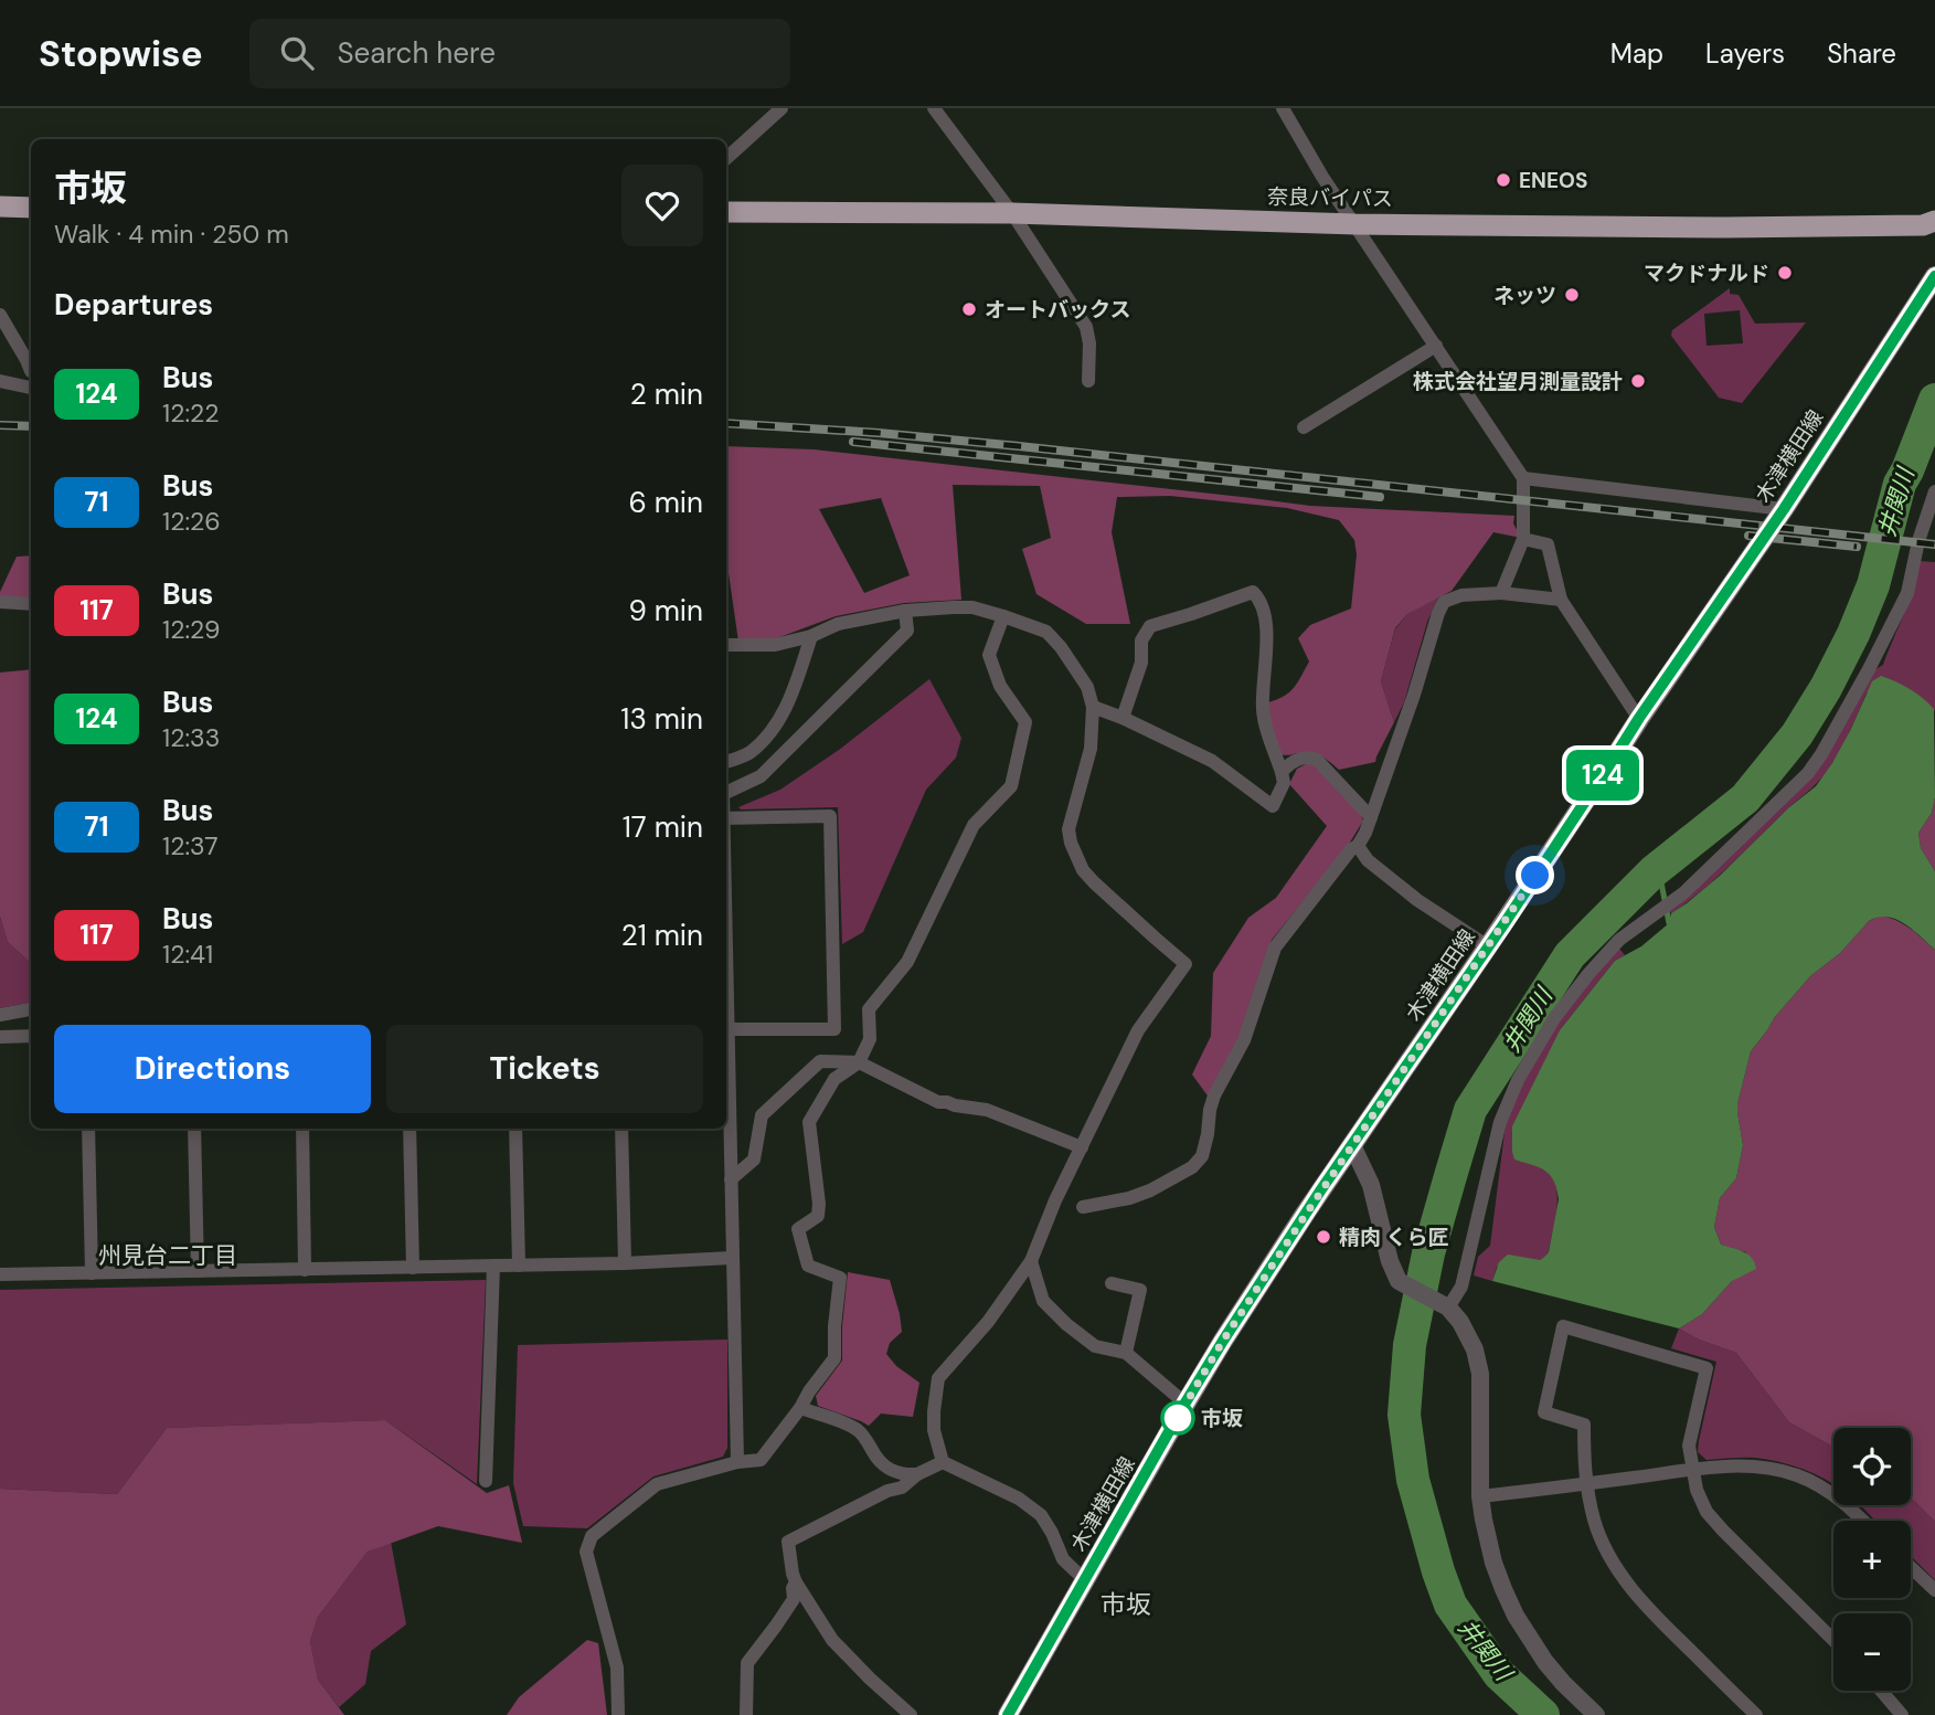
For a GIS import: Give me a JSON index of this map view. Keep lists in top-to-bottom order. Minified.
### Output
{"streets":{"highway":["奈良バイパス"],"main road":["木津横田線"]},"districts":["州見台二丁目","市坂"],"water":["井関川"],"places":["ENEOS","マクドナルド","ネッツ","オートバックス","株式会社望月測量設計","精肉 くら匠","市坂"],"lines":["bus line 124"],"page":{"header":"Stopwise","search":"Search here","nav":["Map","Layers","Share"],"on_map":"124","heading":[["市坂","Walk · 4 min · 250 m"],"Departures"],"list":[{"mark":"124","name":"Bus","note":"12:22","value":"2 min"},{"mark":"71","name":"Bus","note":"12:26","value":"6 min"},{"mark":"117","name":"Bus","note":"12:29","value":"9 min"},{"mark":"124","name":"Bus","note":"12:33","value":"13 min"},{"mark":"71","name":"Bus","note":"12:37","value":"17 min"},{"mark":"117","name":"Bus","note":"12:41","value":"21 min"}],"buttons":["Directions","Tickets"],"map_buttons":["+","−"]}}
